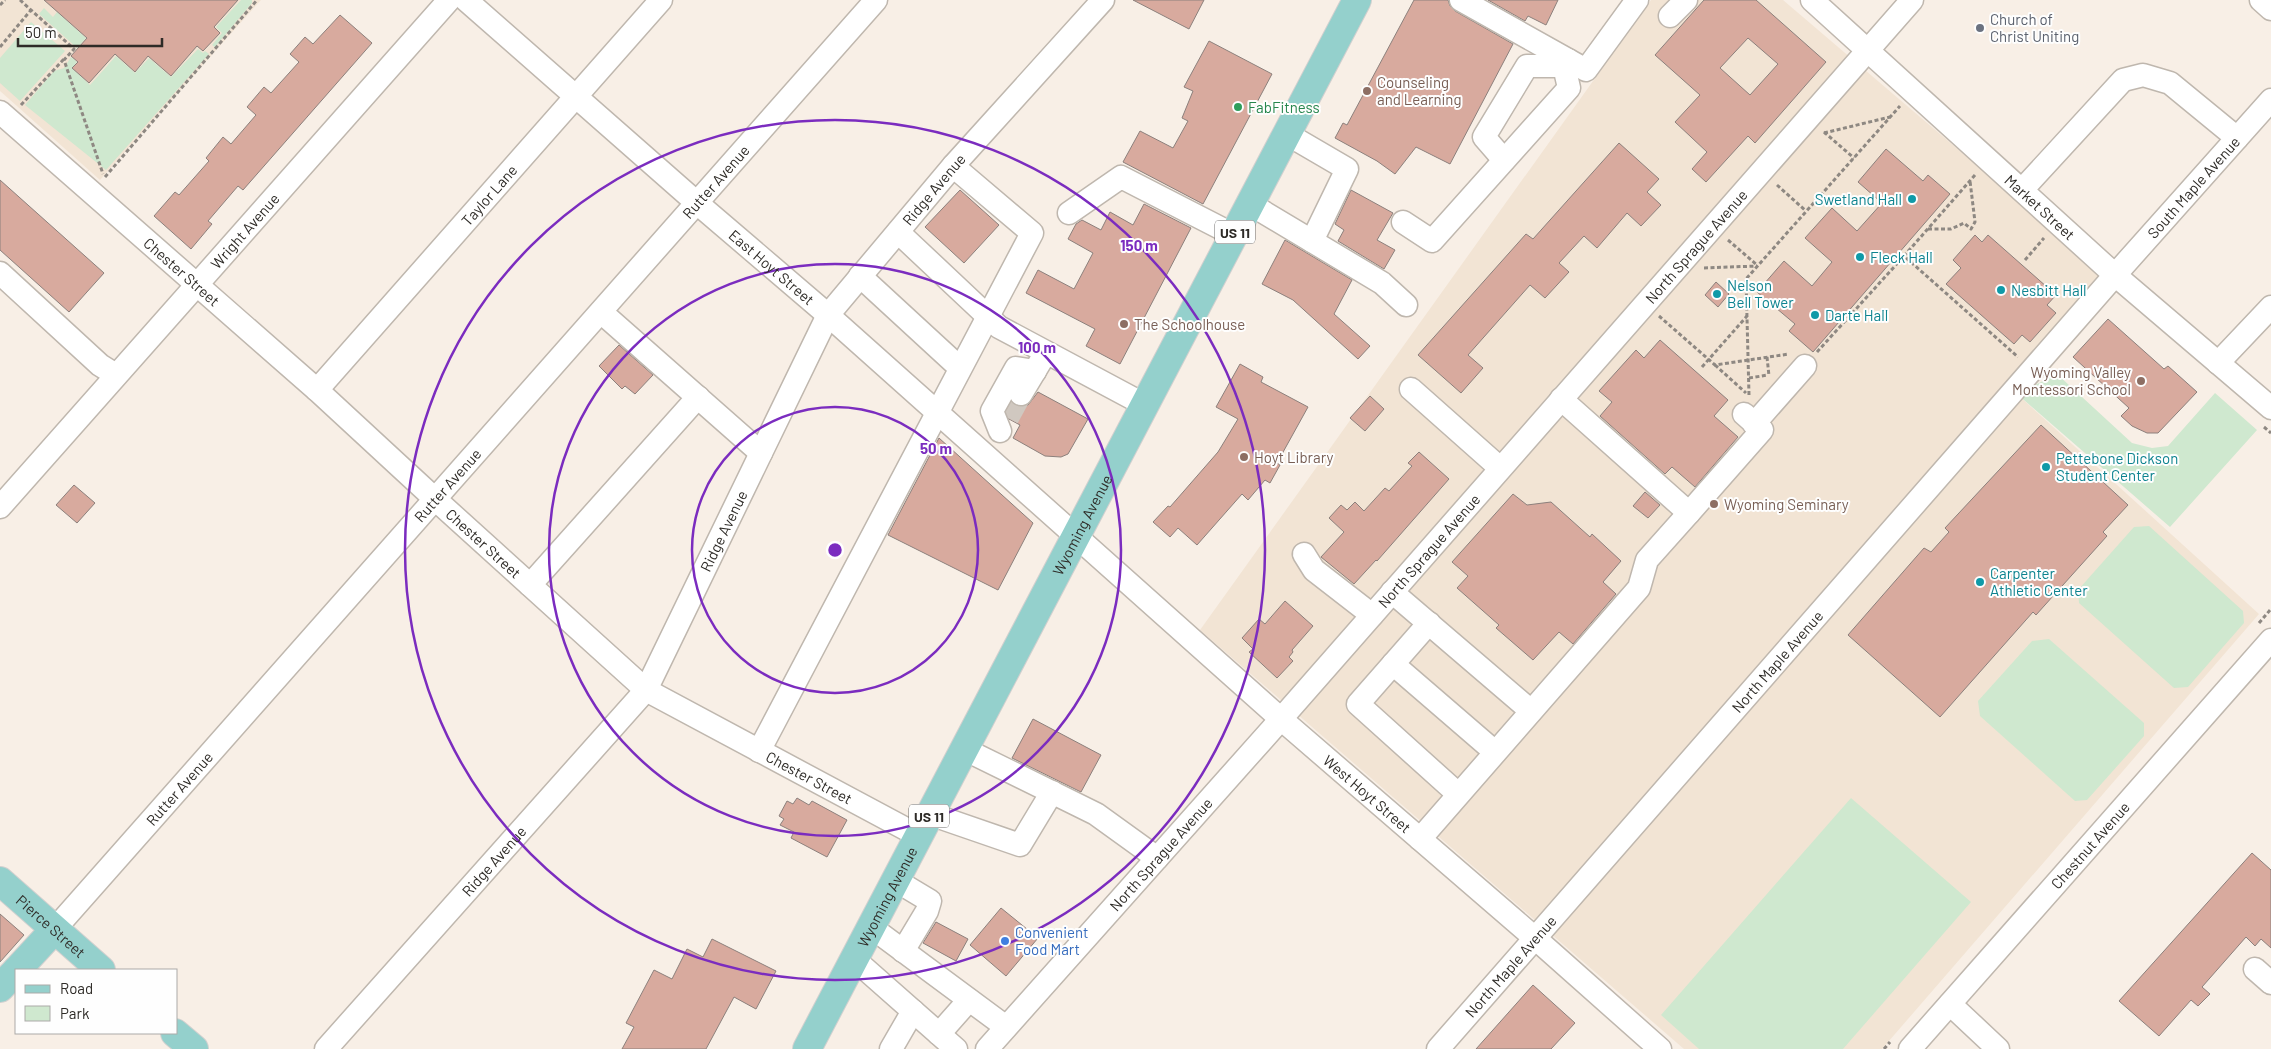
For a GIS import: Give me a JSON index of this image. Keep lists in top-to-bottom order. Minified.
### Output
{"streets":{"main road":["Rutter Avenue","US 11","Wyoming Avenue","Pierce Street"],"street":["South Maple Avenue","Ridge Avenue","Taylor Lane","Market Street","Wright Avenue","North Sprague Avenue","East Hoyt Street","Chester Street","North Maple Avenue","West Hoyt Street","Chestnut Avenue"]},"crossings":[["Rutter Avenue","East Hoyt Street"],["Rutter Avenue","Chester Street"],["Rutter Avenue","Pierce Street"],["South Maple Avenue","Market Street"],["South Maple Avenue","North Maple Avenue"],["Ridge Avenue","East Hoyt Street"],["Ridge Avenue","Chester Street"],["Taylor Lane","East Hoyt Street"],["Taylor Lane","Chester Street"],["Market Street","North Sprague Avenue"],["Market Street","North Maple Avenue"],["Wright Avenue","Chester Street"],["North Sprague Avenue","West Hoyt Street"],["East Hoyt Street","Wyoming Avenue"],["East Hoyt Street","West Hoyt Street"],["Chester Street","Wyoming Avenue"],["Wyoming Avenue","West Hoyt Street"],["North Maple Avenue","West Hoyt Street"]],"places":["Church of Christ Uniting","Counseling and Learning","FabFitness","Swetland Hall","Fleck Hall","Nesbitt Hall","Nelson Bell Tower","Darte Hall","The Schoolhouse","Wyoming Valley Montessori School","Hoyt Library","Pettebone Dickson Student Center","Wyoming Seminary","Carpenter Athletic Center","Convenient Food Mart"],"legend":["Road","Park"],"scale_bar":"50 m","rings":["150 m","100 m","50 m"]}
